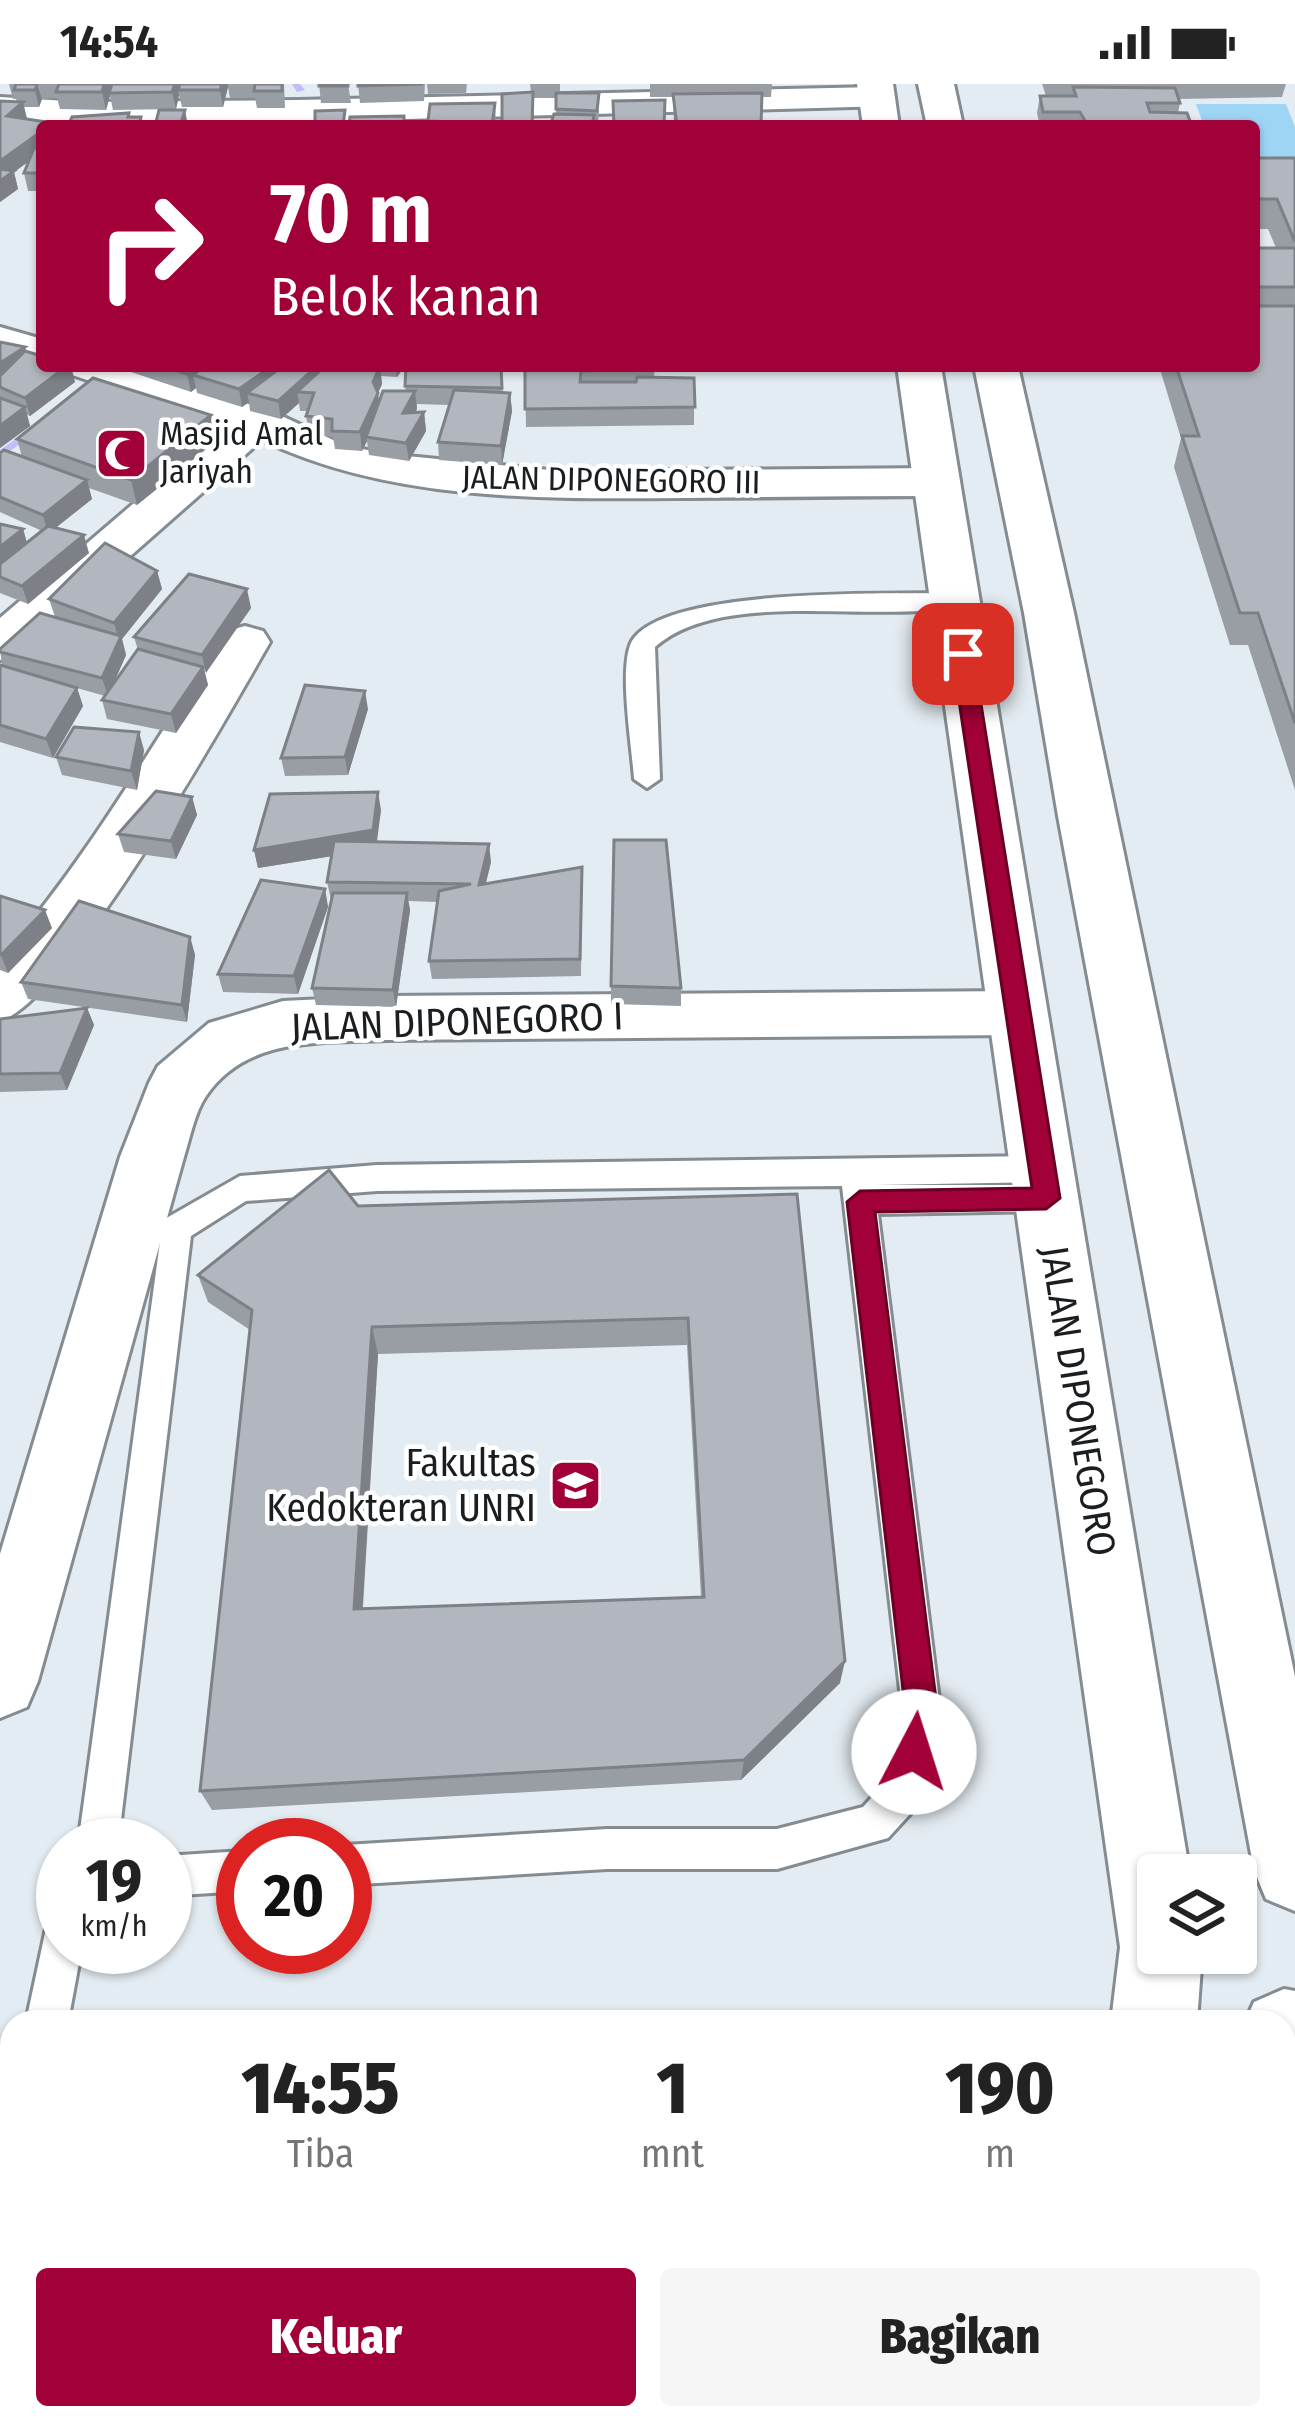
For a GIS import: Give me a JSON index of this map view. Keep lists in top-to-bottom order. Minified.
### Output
{"streets":{"street":["JALAN DIPONEGORO III","JALAN DIPONEGORO I","JALAN DIPONEGORO"]},"crossings":[["JALAN DIPONEGORO III","JALAN DIPONEGORO"],["JALAN DIPONEGORO I","JALAN DIPONEGORO"]],"places":{"mosque":["Masjid Amal Jariyah"],"school or university":["Fakultas Kedokteran UNRI"]},"page":{"status":"14:54","turn":["70 m","Belok kanan"],"speed":"19 km/h","limit":"20","eta":["14:55","Tiba","1","mnt","190","m"],"buttons":["Keluar","Bagikan"]}}
